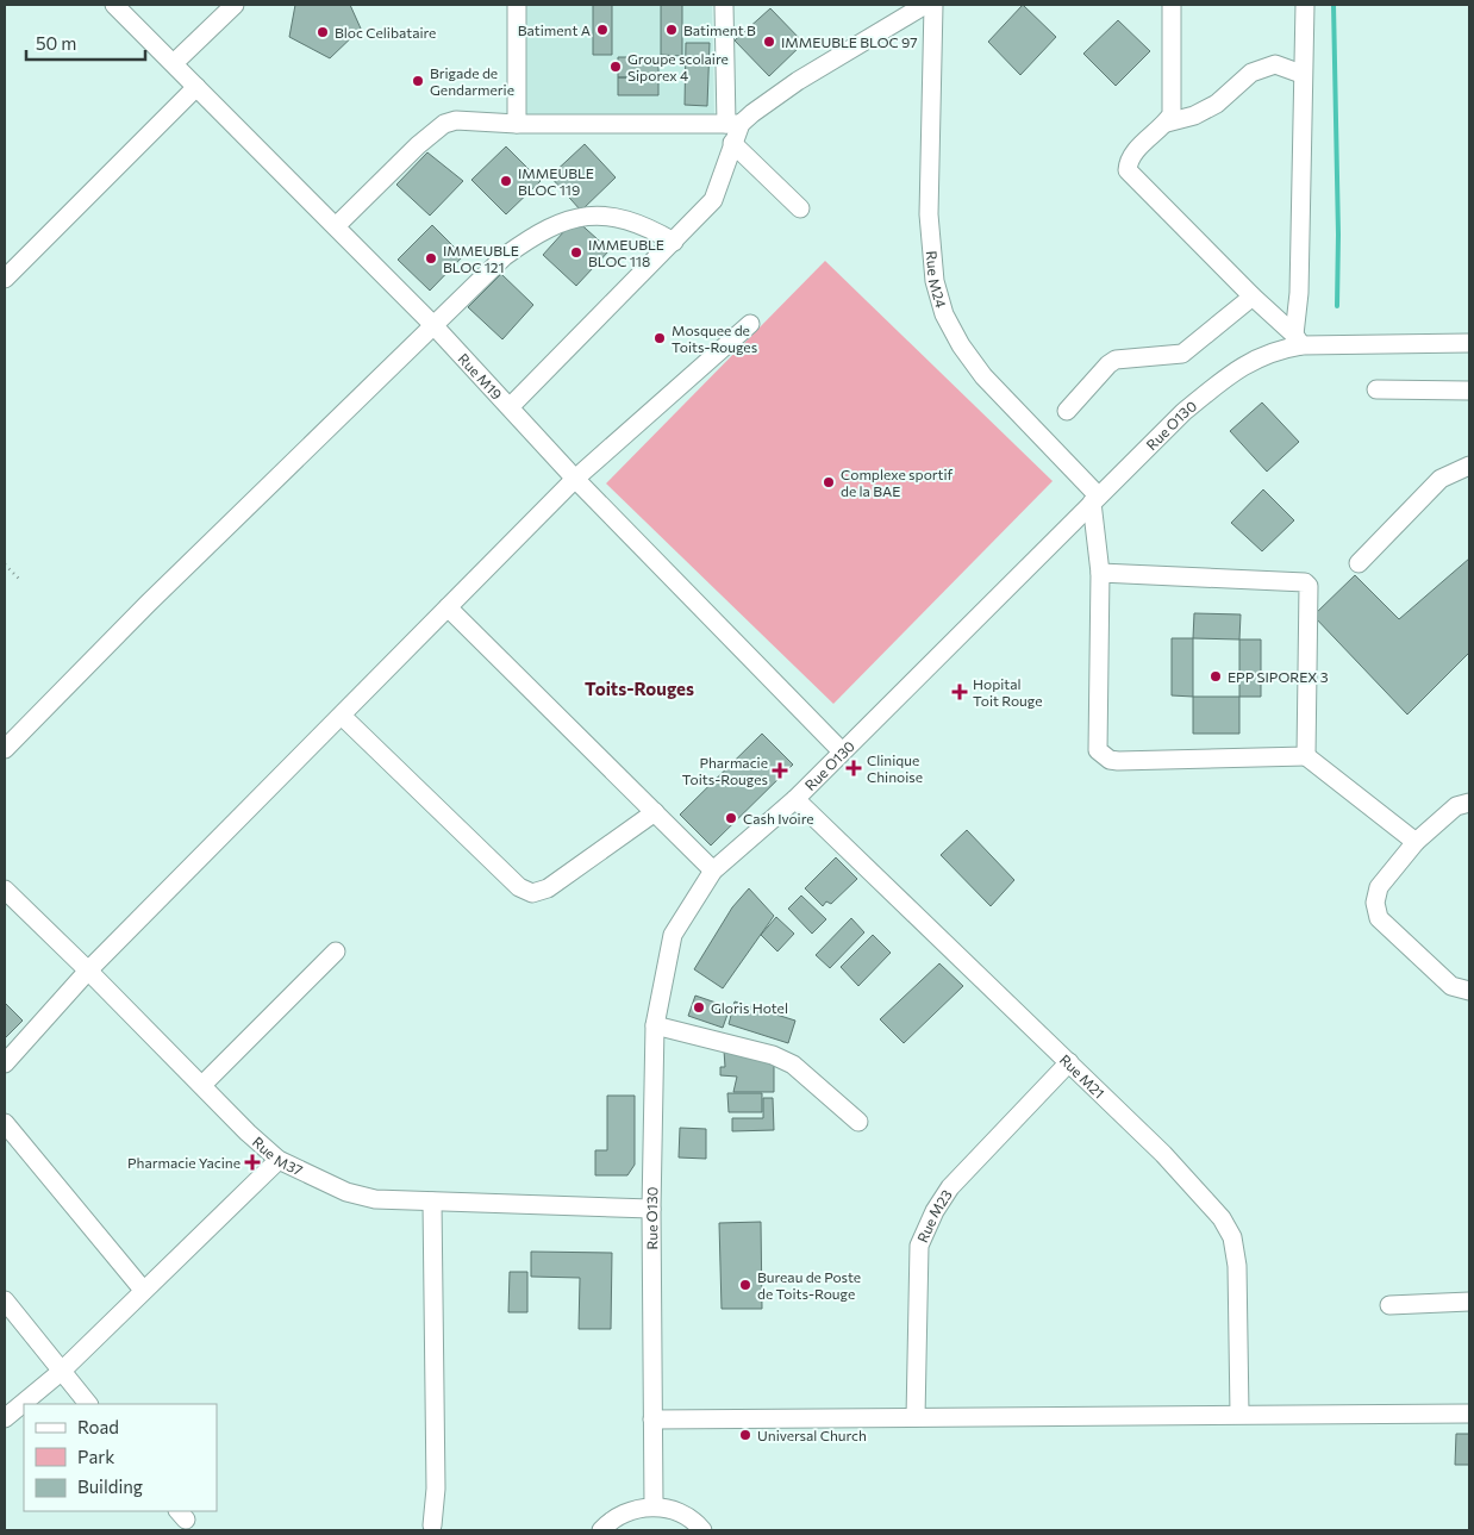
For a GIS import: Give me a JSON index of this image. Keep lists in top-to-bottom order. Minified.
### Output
{"streets":{"street":["Rue M24","Rue M19","Rue O130","Rue M21","Rue M37","Rue M23"]},"crossings":[["Rue M24","Rue O130"],["Rue M19","Rue O130"],["Rue O130","Rue M21"],["Rue O130","Rue M37"],["Rue M21","Rue M23"]],"districts":["Toits-Rouges"],"places":{"other":["Batiment A","Batiment B","Bloc Celibataire","IMMEUBLE BLOC 97","Groupe scolaire Siporex 4","Brigade de Gendarmerie","IMMEUBLE BLOC 119","IMMEUBLE BLOC 118","IMMEUBLE BLOC 121","Mosquee de Toits-Rouges","Complexe sportif de la BAE","EPP SIPOREX 3","Cash Ivoire","Gloris Hotel","Bureau de Poste de Toits-Rouge","Universal Church"],"health":["Hopital Toit Rouge","Clinique Chinoise","Pharmacie Toits-Rouges","Pharmacie Yacine"]},"legend":["Road","Park","Building"],"scale_bar":"50 m"}
